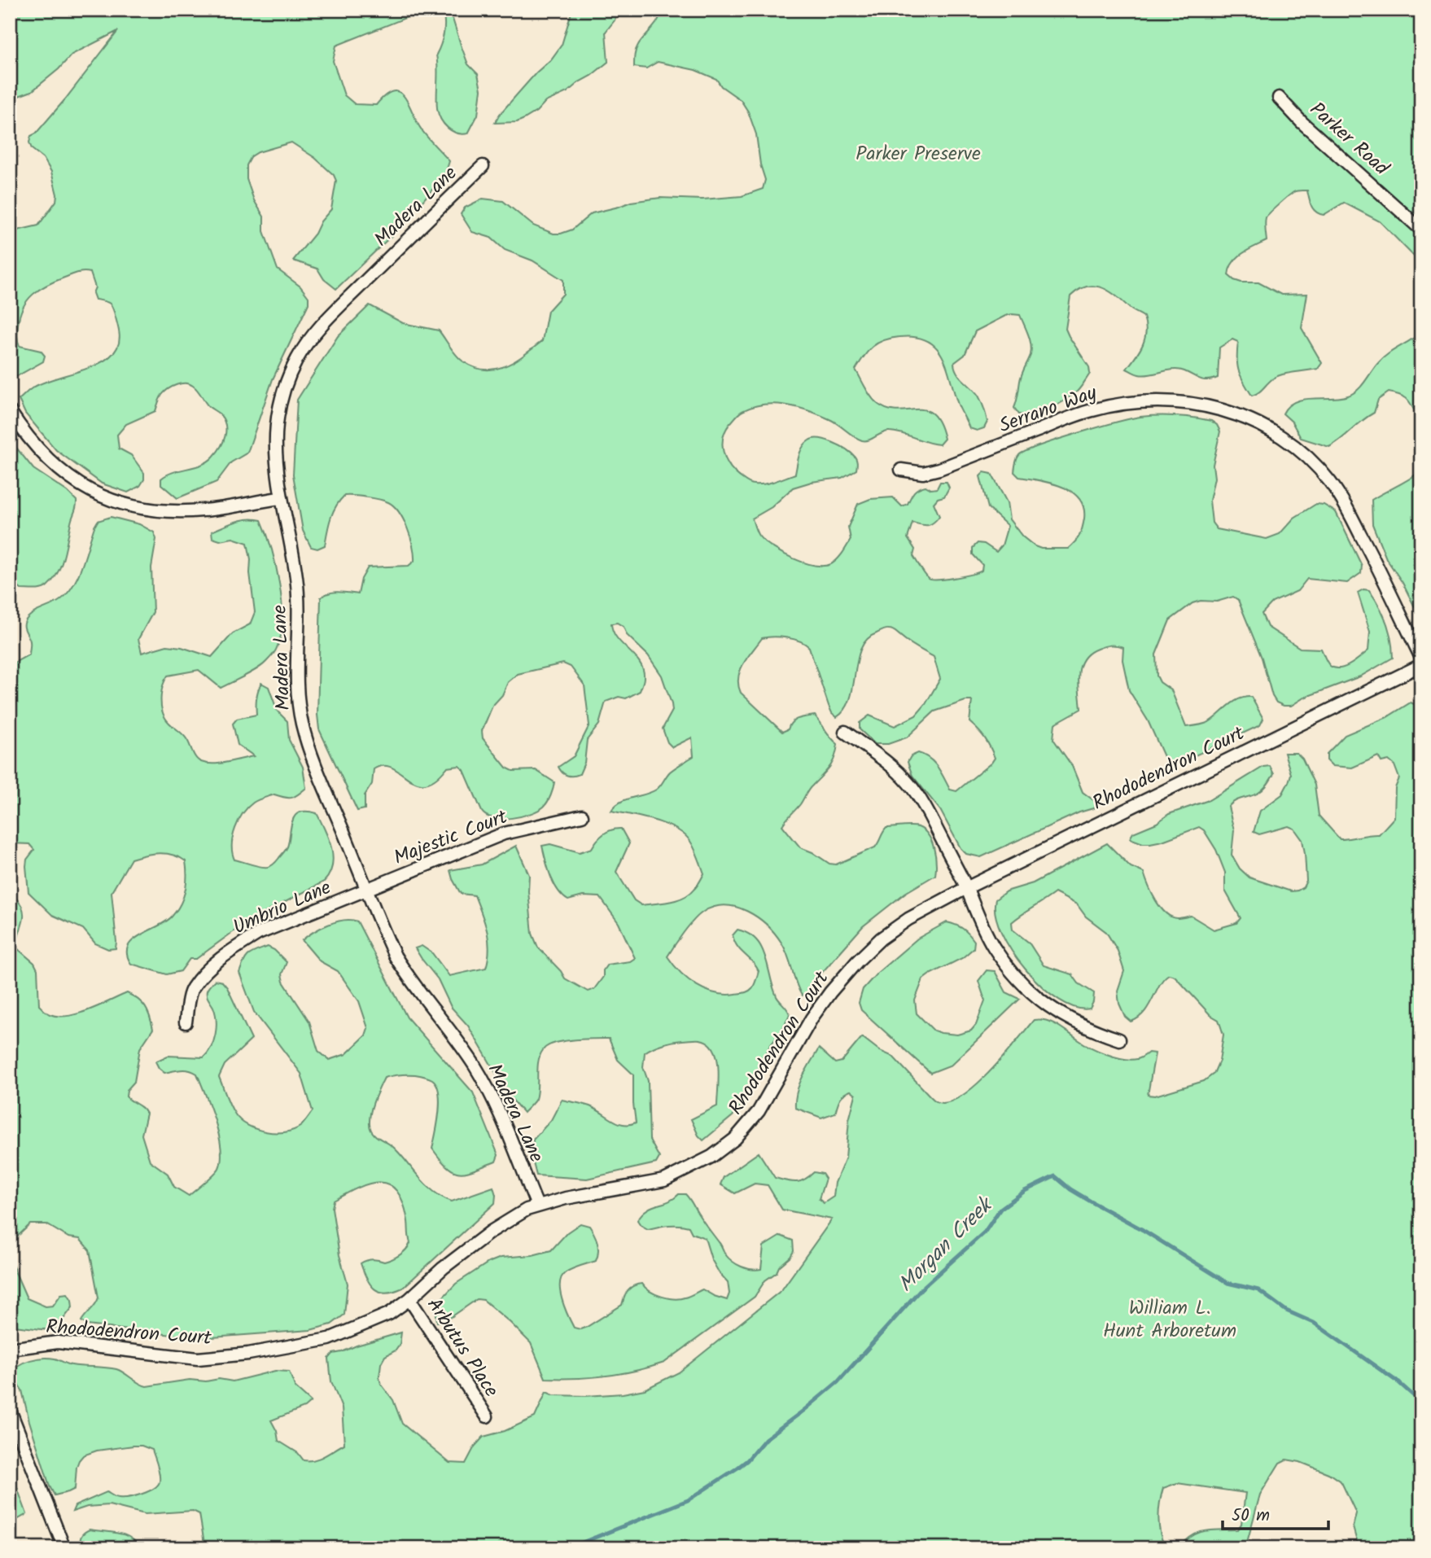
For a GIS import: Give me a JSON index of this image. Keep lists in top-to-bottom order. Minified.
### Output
{"streets":{"street":["Parker Road","Madera Lane","Serrano Way","Rhododendron Court","Majestic Court","Umbrio Lane","Arbutus Place"]},"crossings":[["Madera Lane","Rhododendron Court"],["Madera Lane","Majestic Court"],["Madera Lane","Umbrio Lane"],["Rhododendron Court","Arbutus Place"],["Majestic Court","Umbrio Lane"]],"water":["Morgan Creek"],"parks":["Parker Preserve","William L. Hunt Arboretum"],"scale_bar":"50 m"}
